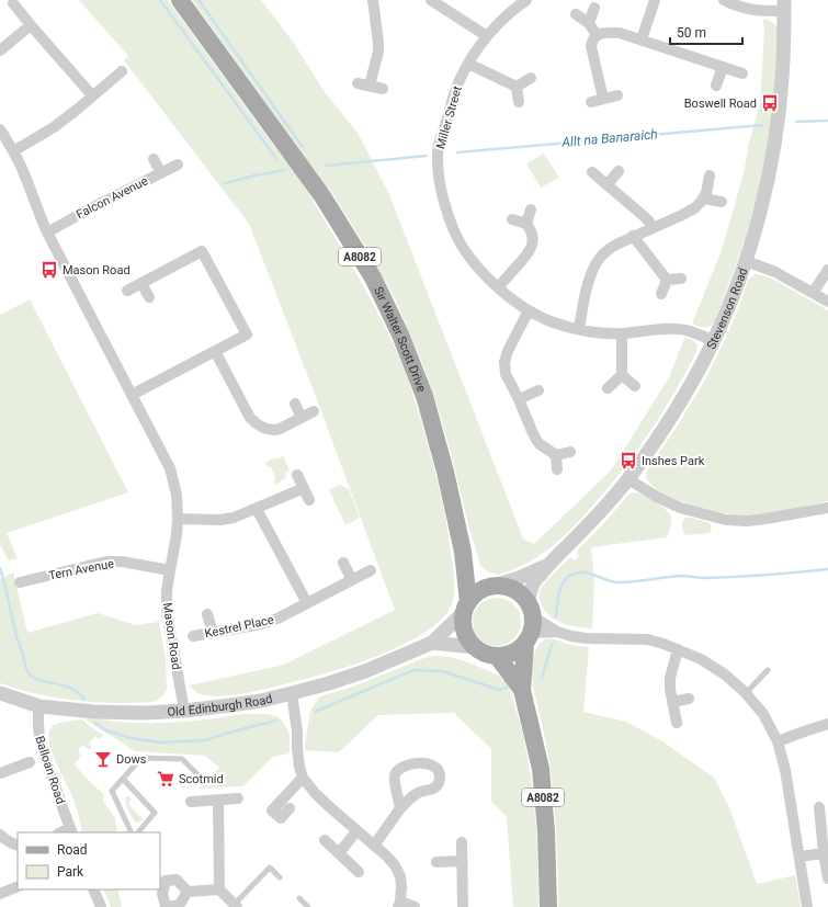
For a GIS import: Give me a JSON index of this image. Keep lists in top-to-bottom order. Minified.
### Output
{"streets":{"main road":["A8082","Sir Walter Scott Drive"],"street":["Miller Street","Falcon Avenue","Stevenson Road","Tern Avenue","Kestrel Place","Mason Road","Old Edinburgh Road","Balloan Road"]},"crossings":[["Miller Street","Stevenson Road"],["Falcon Avenue","Mason Road"],["A8082","Stevenson Road"],["A8082","Sir Walter Scott Drive"],["A8082","Old Edinburgh Road"],["Stevenson Road","Sir Walter Scott Drive"],["Stevenson Road","Old Edinburgh Road"],["Sir Walter Scott Drive","Old Edinburgh Road"],["Tern Avenue","Mason Road"],["Mason Road","Old Edinburgh Road"],["Old Edinburgh Road","Balloan Road"]],"water":["Allt na Banaraich"],"places":{"bus stop":["Boswell Road","Mason Road","Inshes Park"],"bar":["Dows"],"supermarket":["Scotmid"]},"legend":["Road","Park"],"scale_bar":"50 m"}
